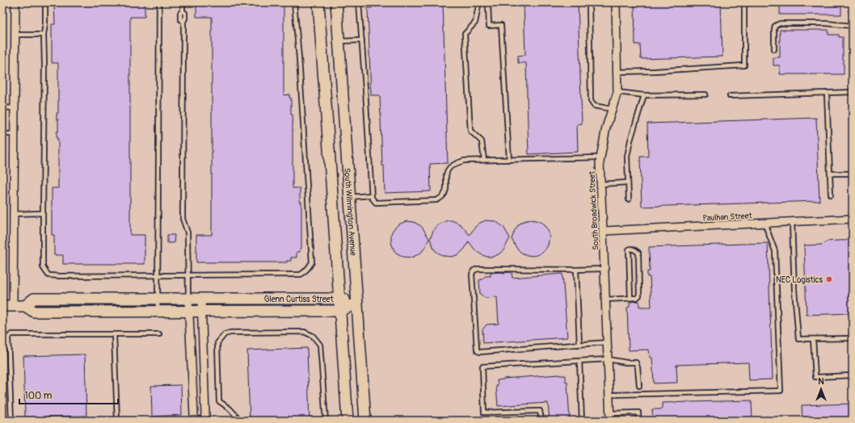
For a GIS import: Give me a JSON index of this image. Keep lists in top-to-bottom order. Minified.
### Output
{"streets":{"main road":["South Wilmington Avenue","Glenn Curtiss Street"],"street":["South Broadwick Street","Paulhan Street"]},"crossings":[["South Broadwick Street","Paulhan Street"],["South Wilmington Avenue","Glenn Curtiss Street"]],"places":["NEC Logistics"],"scale_bar":"100 m","north":"top"}
